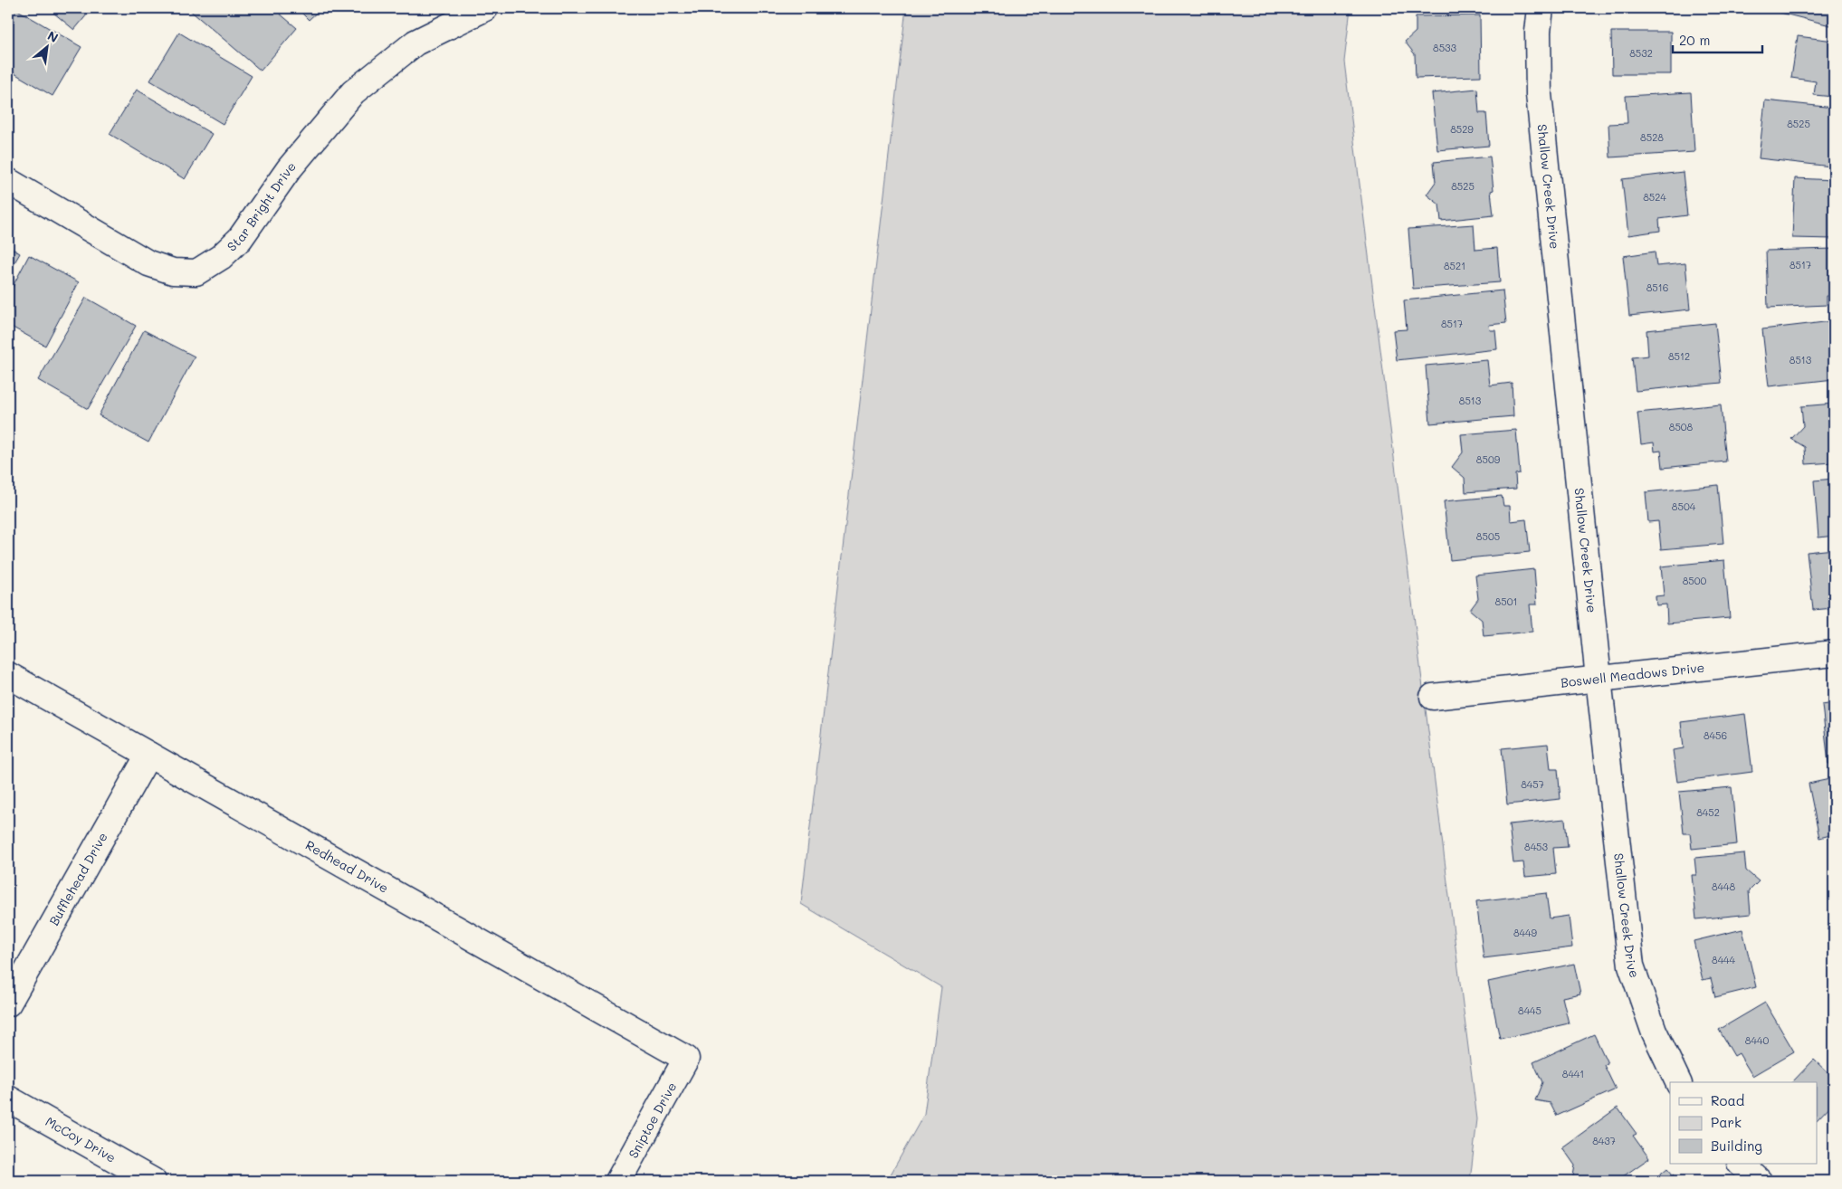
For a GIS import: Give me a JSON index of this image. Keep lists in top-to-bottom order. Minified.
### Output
{"streets":{"street":["Shallow Creek Drive","Star Bright Drive","Boswell Meadows Drive","Redhead Drive","Bufflehead Drive","Sniptoe Drive","McCoy Drive"]},"crossings":[["Shallow Creek Drive","Boswell Meadows Drive"],["Redhead Drive","Bufflehead Drive"],["Redhead Drive","Sniptoe Drive"]],"house_numbers":["8533","8532","8525","8529","8528","8525","8524","8517","8521","8516","8517","8512","8513","8513","8508","8509","8504","8505","8500","8501","8456","8457","8452","8453","8448","8449","8444","8445","8440","8441","8437"],"legend":["Road","Park","Building"],"scale_bar":"20 m","north":"top right"}
